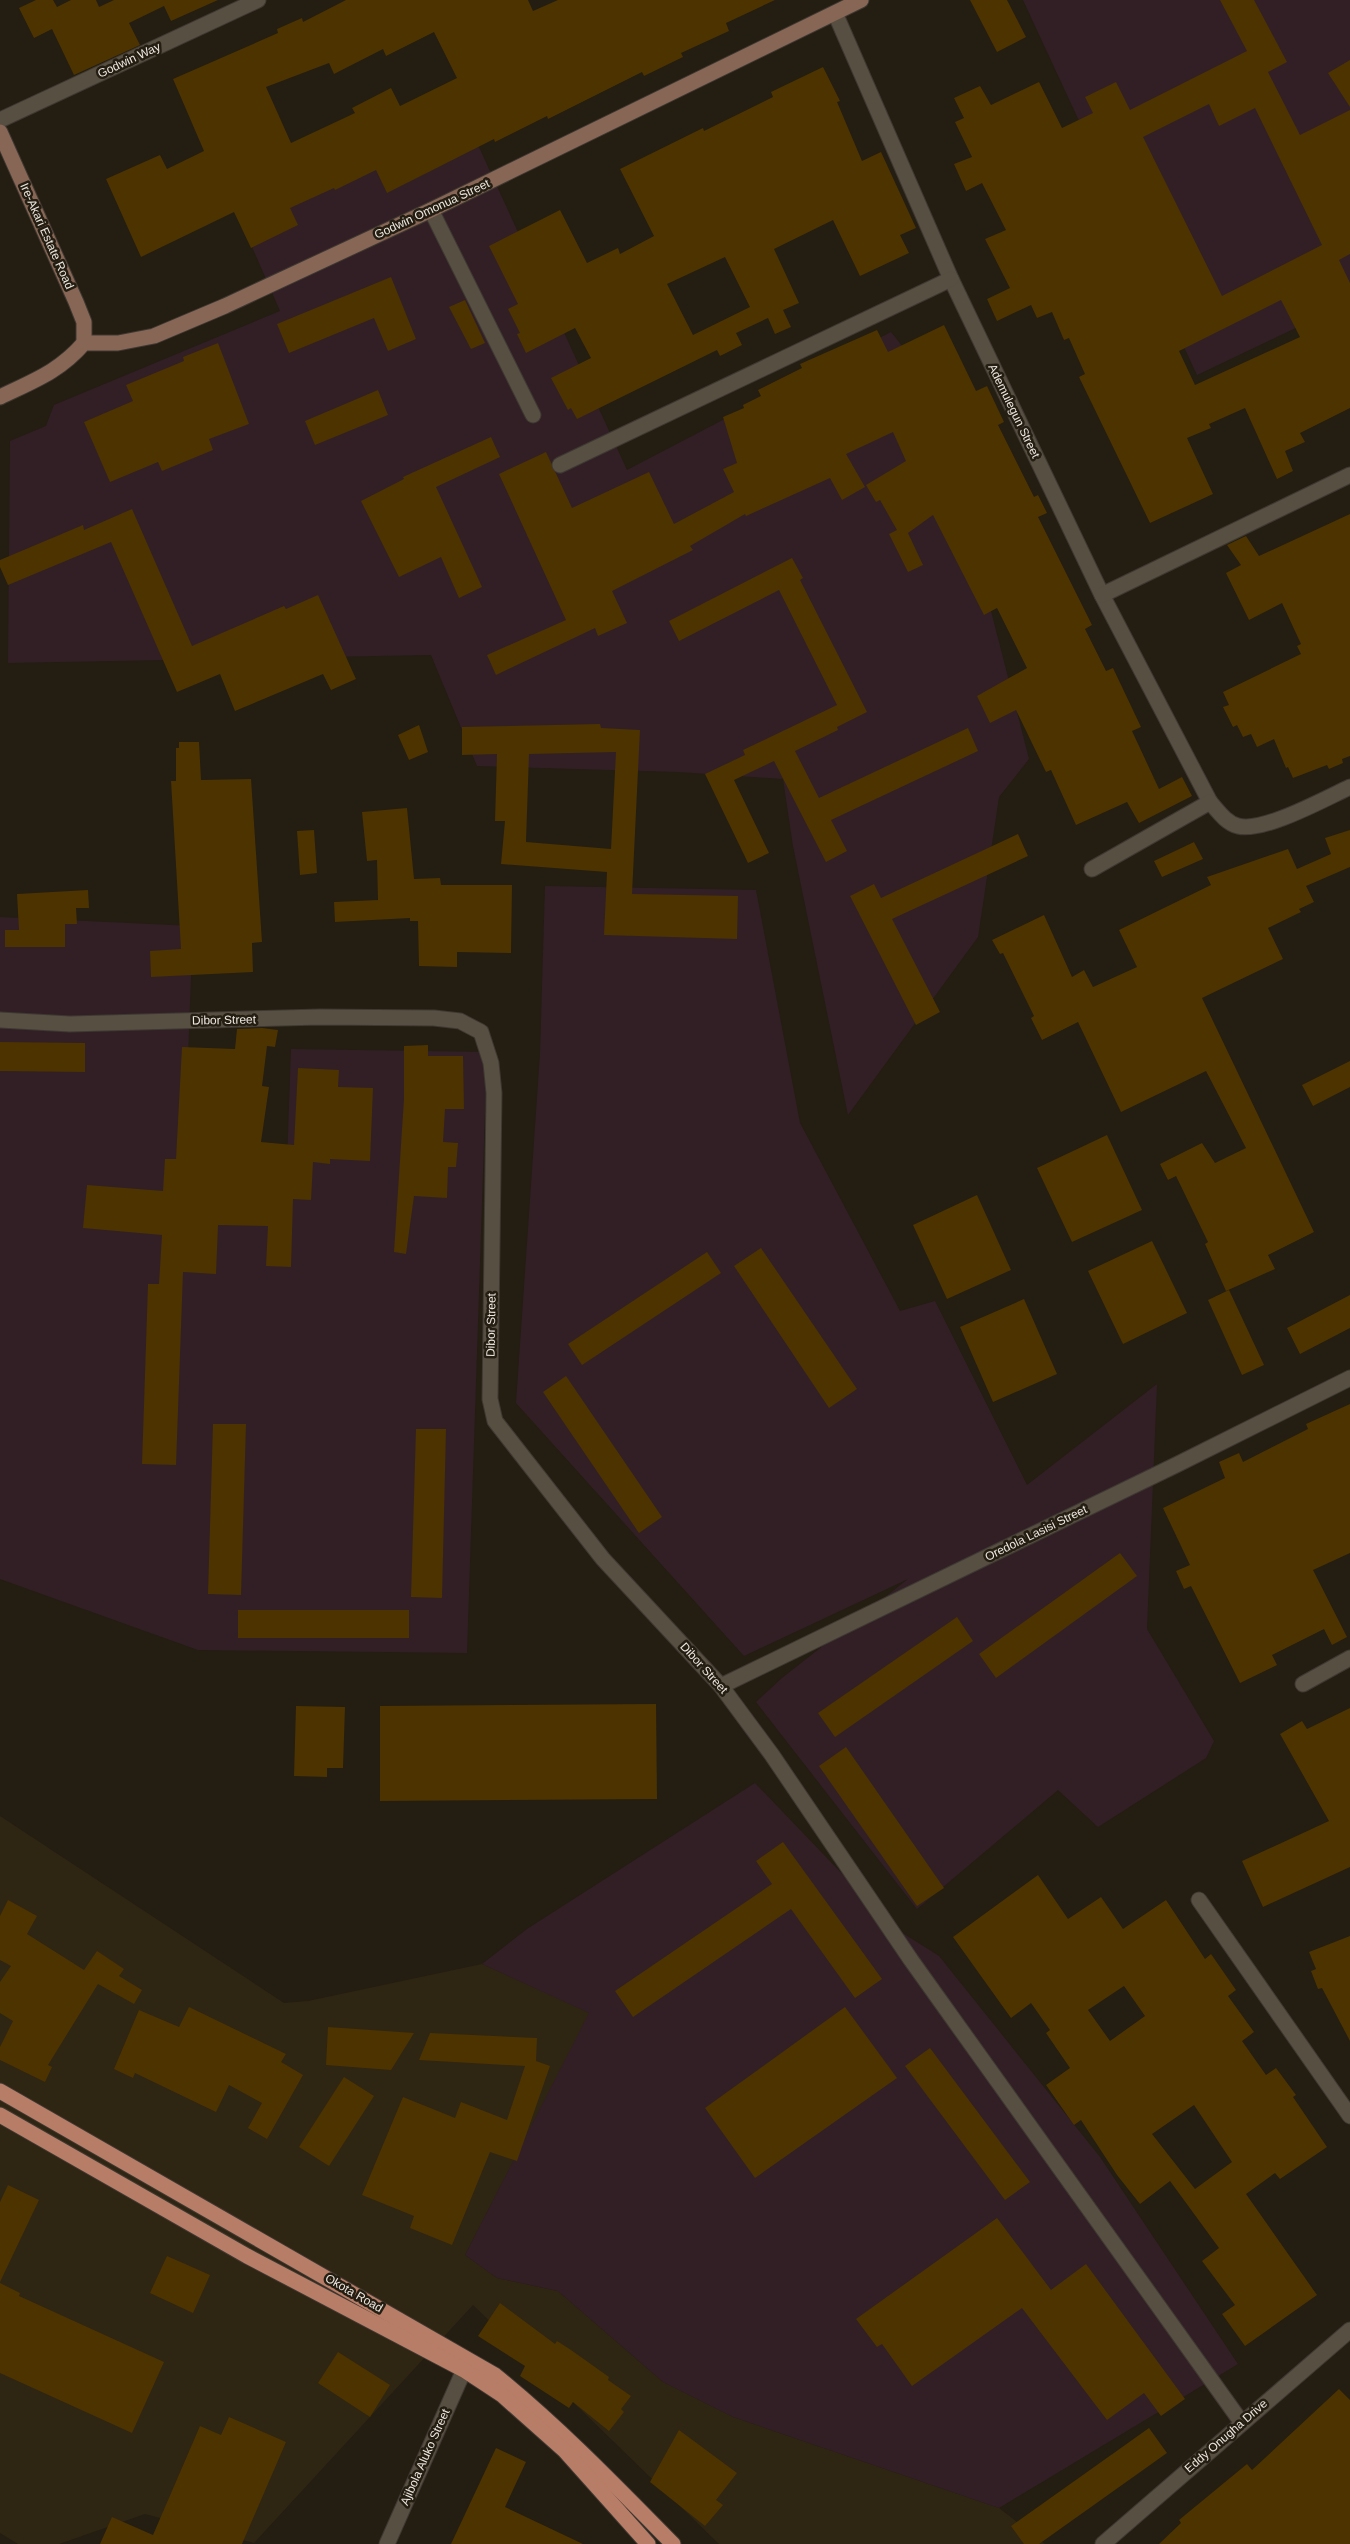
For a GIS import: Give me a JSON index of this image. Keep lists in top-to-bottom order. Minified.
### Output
{"streets":{"main road":["Okota Road"],"street":["Godwin Way","Godwin Omonua Street","Ire-Akari Estate Road","Ademulegun Street","Dibor Street","Oredola Lasisi Street","Eddy Onugha Drive","Ajibola Aluko Street"]},"crossings":[["Godwin Omonua Street","Ire-Akari Estate Road"],["Godwin Omonua Street","Ademulegun Street"],["Dibor Street","Oredola Lasisi Street"],["Dibor Street","Eddy Onugha Drive"],["Okota Road","Ajibola Aluko Street"]]}
